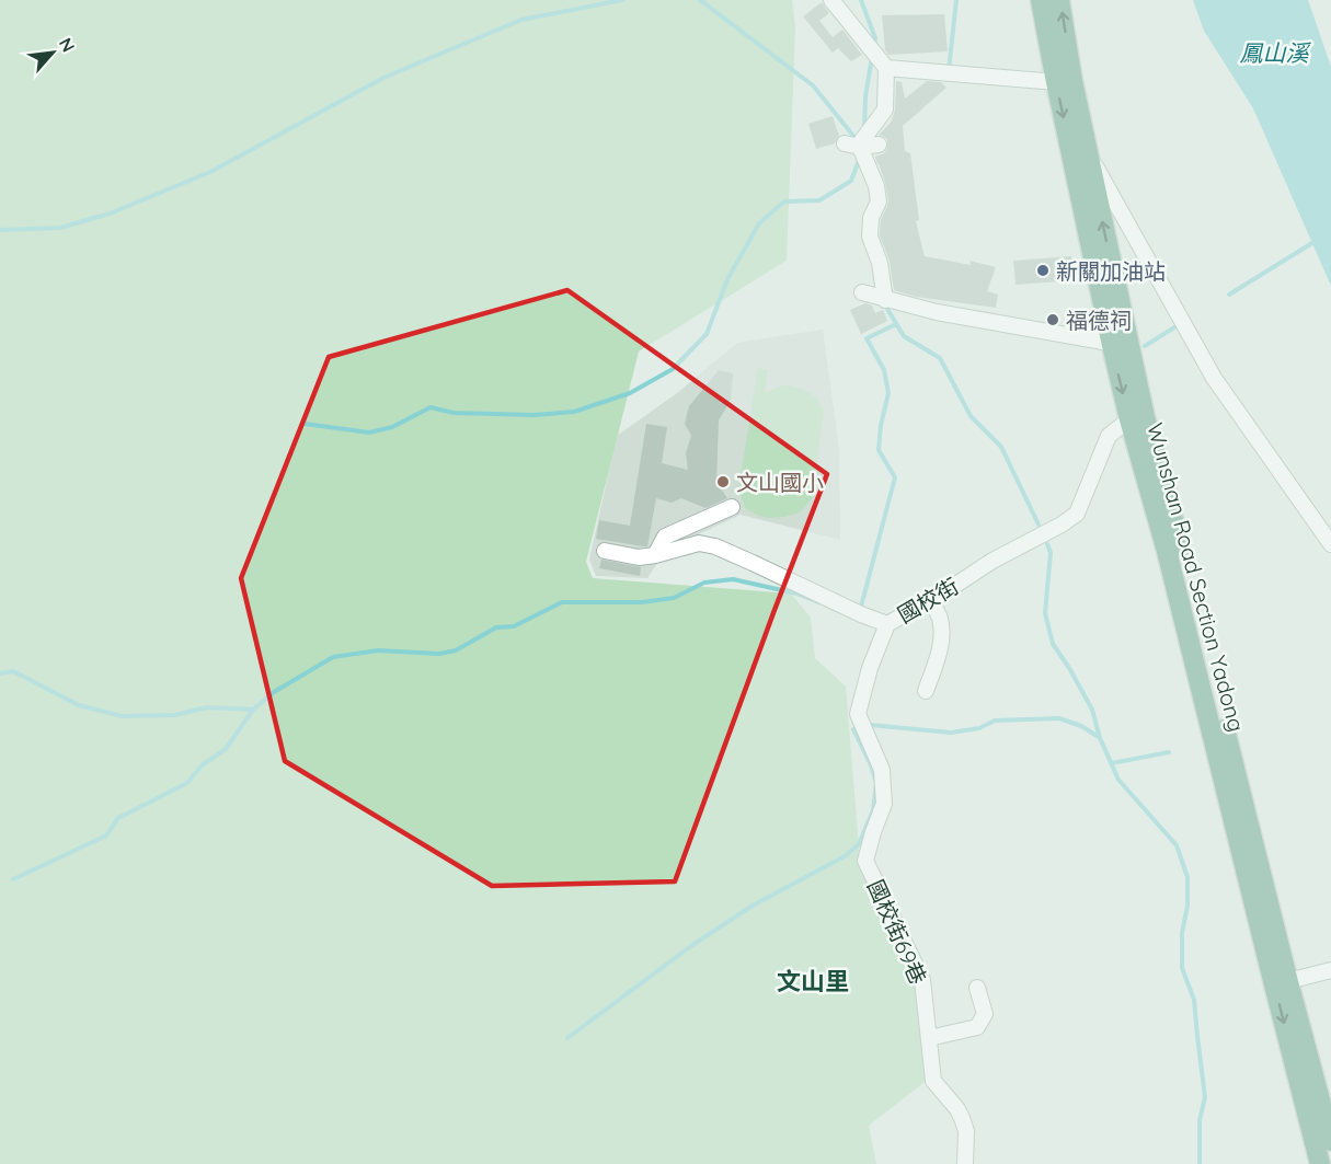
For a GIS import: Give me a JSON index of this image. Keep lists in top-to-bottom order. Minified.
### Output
{"streets":{"main road":["Wunshan Road Section Yadong"],"street":["國校街","國校街69巷"]},"crossings":[["Wunshan Road Section Yadong","國校街"],["國校街","國校街69巷"]],"districts":["文山里"],"water":["鳳山溪"],"places":["新關加油站","福德祠","文山國小"],"north":"top right"}
